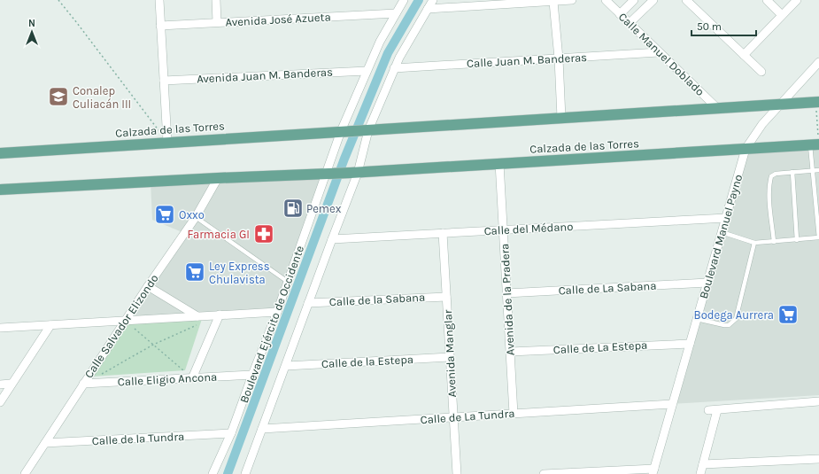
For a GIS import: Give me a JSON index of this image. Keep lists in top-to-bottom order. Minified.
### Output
{"streets":{"main road":["Calzada de las Torres"],"street":["Avenida José Azueta","Calle Manuel Doblado","Calle Juan M. Banderas","Avenida Juan M. Banderas","Calle del Médano","Boulevard Manuel Payno","Calle de La Sabana","Calle de la Sabana","Avenida de la Pradera","Boulevard Ejército de Occidente","Calle Salvador Elizondo","Calle de La Estepa","Avenida Manglar","Calle de la Estepa","Calle Eligio Ancona","Calle de La Tundra","Calle de la Tundra"]},"crossings":[["Avenida José Azueta","Boulevard Ejército de Occidente"],["Calle Manuel Doblado","Calle Juan M. Banderas"],["Avenida Juan M. Banderas","Boulevard Ejército de Occidente"],["Calzada de las Torres","Boulevard Manuel Payno"],["Calzada de las Torres","Avenida de la Pradera"],["Calzada de las Torres","Boulevard Ejército de Occidente"],["Calle del Médano","Boulevard Manuel Payno"],["Calle del Médano","Avenida de la Pradera"],["Calle del Médano","Avenida Manglar"],["Boulevard Manuel Payno","Calle de La Sabana"],["Boulevard Manuel Payno","Calle de La Estepa"],["Boulevard Manuel Payno","Calle de La Tundra"],["Calle de La Sabana","Avenida de la Pradera"],["Calle de la Sabana","Avenida Manglar"],["Avenida de la Pradera","Calle de La Estepa"],["Avenida de la Pradera","Calle de La Tundra"],["Boulevard Ejército de Occidente","Calle Eligio Ancona"],["Boulevard Ejército de Occidente","Calle de la Tundra"],["Calle Salvador Elizondo","Calle Eligio Ancona"],["Calle Salvador Elizondo","Calle de la Tundra"],["Avenida Manglar","Calle de la Estepa"],["Avenida Manglar","Calle de La Tundra"]],"places":{"school or university":["Conalep Culiacán III"],"fuel station":["Pemex"],"supermarket":["Oxxo","Ley Express Chulavista","Bodega Aurrera"],"pharmacy":["Farmacia GI"]},"scale_bar":"50 m","north":"top"}
